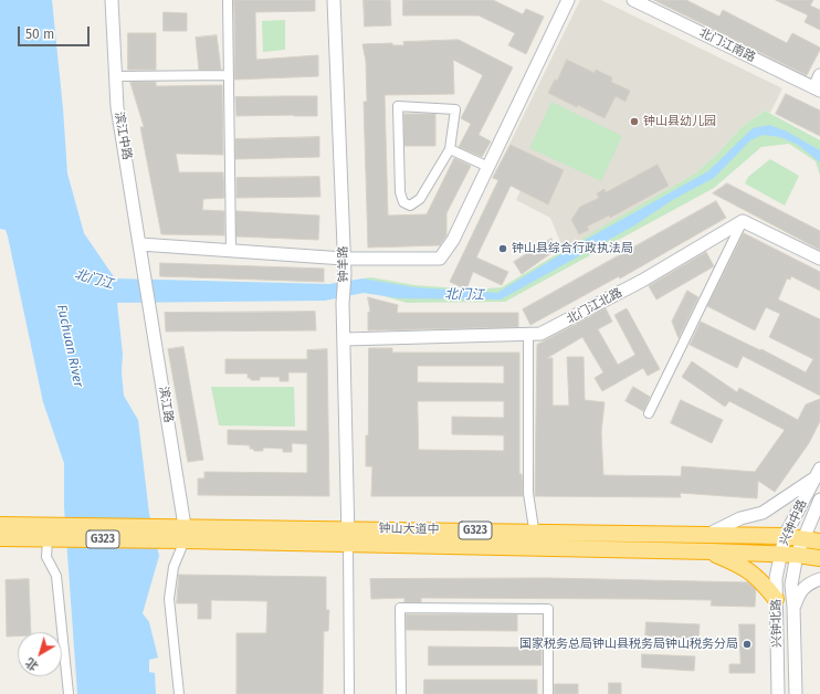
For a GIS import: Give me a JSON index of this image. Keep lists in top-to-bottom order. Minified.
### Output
{"streets":{"highway":["钟山大道中","G323"],"street":["北门江南路","滨江中路","钟羊路","北门江北路","滨江路","兴钟中路","兴钟北路"]},"crossings":[["滨江中路","滨江路"],["钟羊路","北门江北路"],["钟羊路","钟山大道中"],["滨江路","钟山大道中"],["兴钟中路","钟山大道中"],["兴钟中路","G323"],["兴钟中路","兴钟北路"],["钟山大道中","G323"],["钟山大道中","兴钟北路"],["G323","兴钟北路"]],"water":["北门江","Fuchuan River"],"places":["钟山县幼儿园","钟山县综合行政执法局","国家税务总局钟山县税务局钟山税务分局"],"scale_bar":"50 m","north":"bottom left"}
